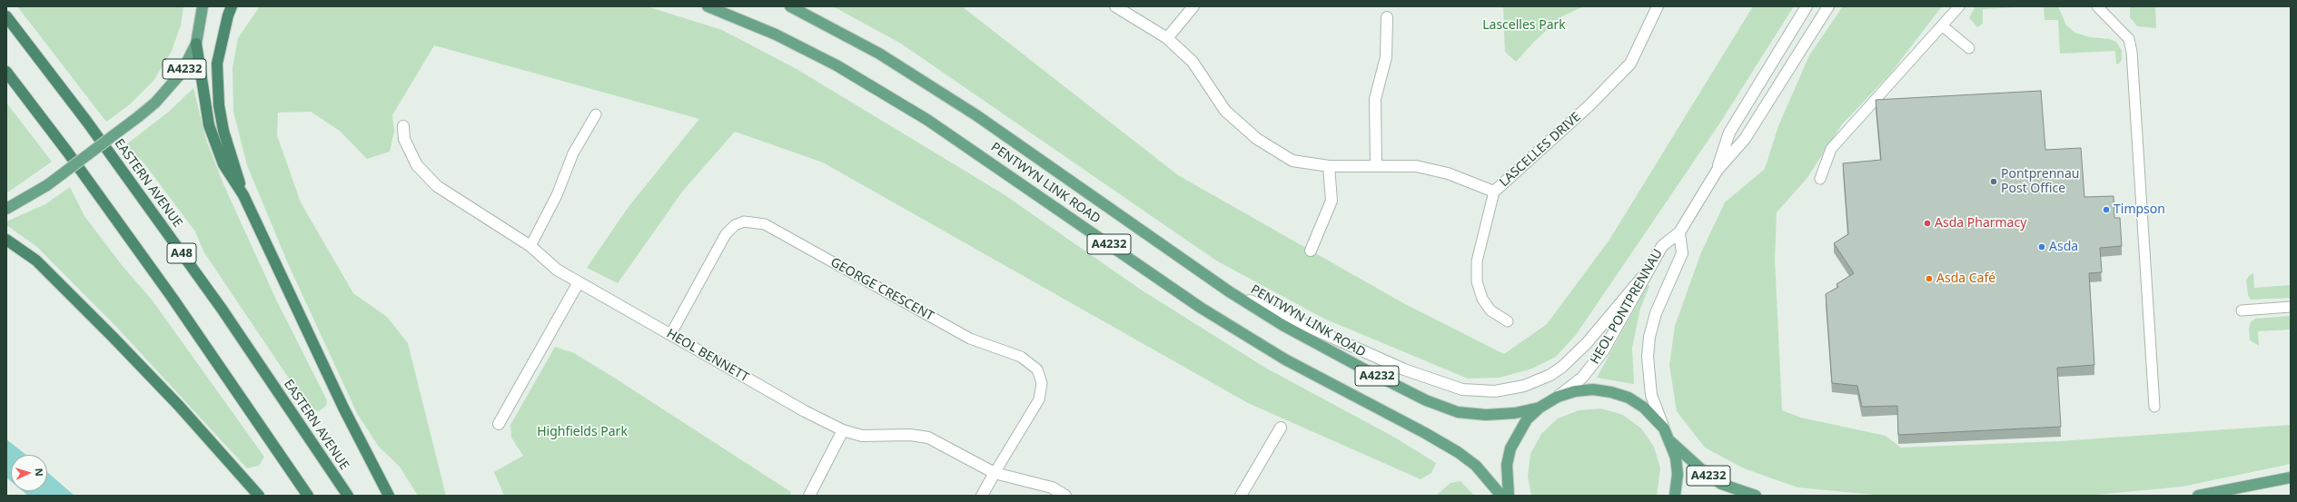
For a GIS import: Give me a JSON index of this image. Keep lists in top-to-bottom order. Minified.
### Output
{"streets":{"highway":["EASTERN AVENUE","A48"],"main road":["A4232","PENTWYN LINK ROAD"],"street":["LASCELLES DRIVE","HEOL PONTPRENNAU","HEOL BENNETT"],"lane":["GEORGE CRESCENT"]},"crossings":[["PENTWYN LINK ROAD","HEOL PONTPRENNAU"],["GEORGE CRESCENT","HEOL BENNETT"]],"parks":["Lascelles Park","Highfields Park"],"places":["Pontprennau Post Office","Timpson","Asda Pharmacy","Asda","Asda Café"],"north":"right"}
